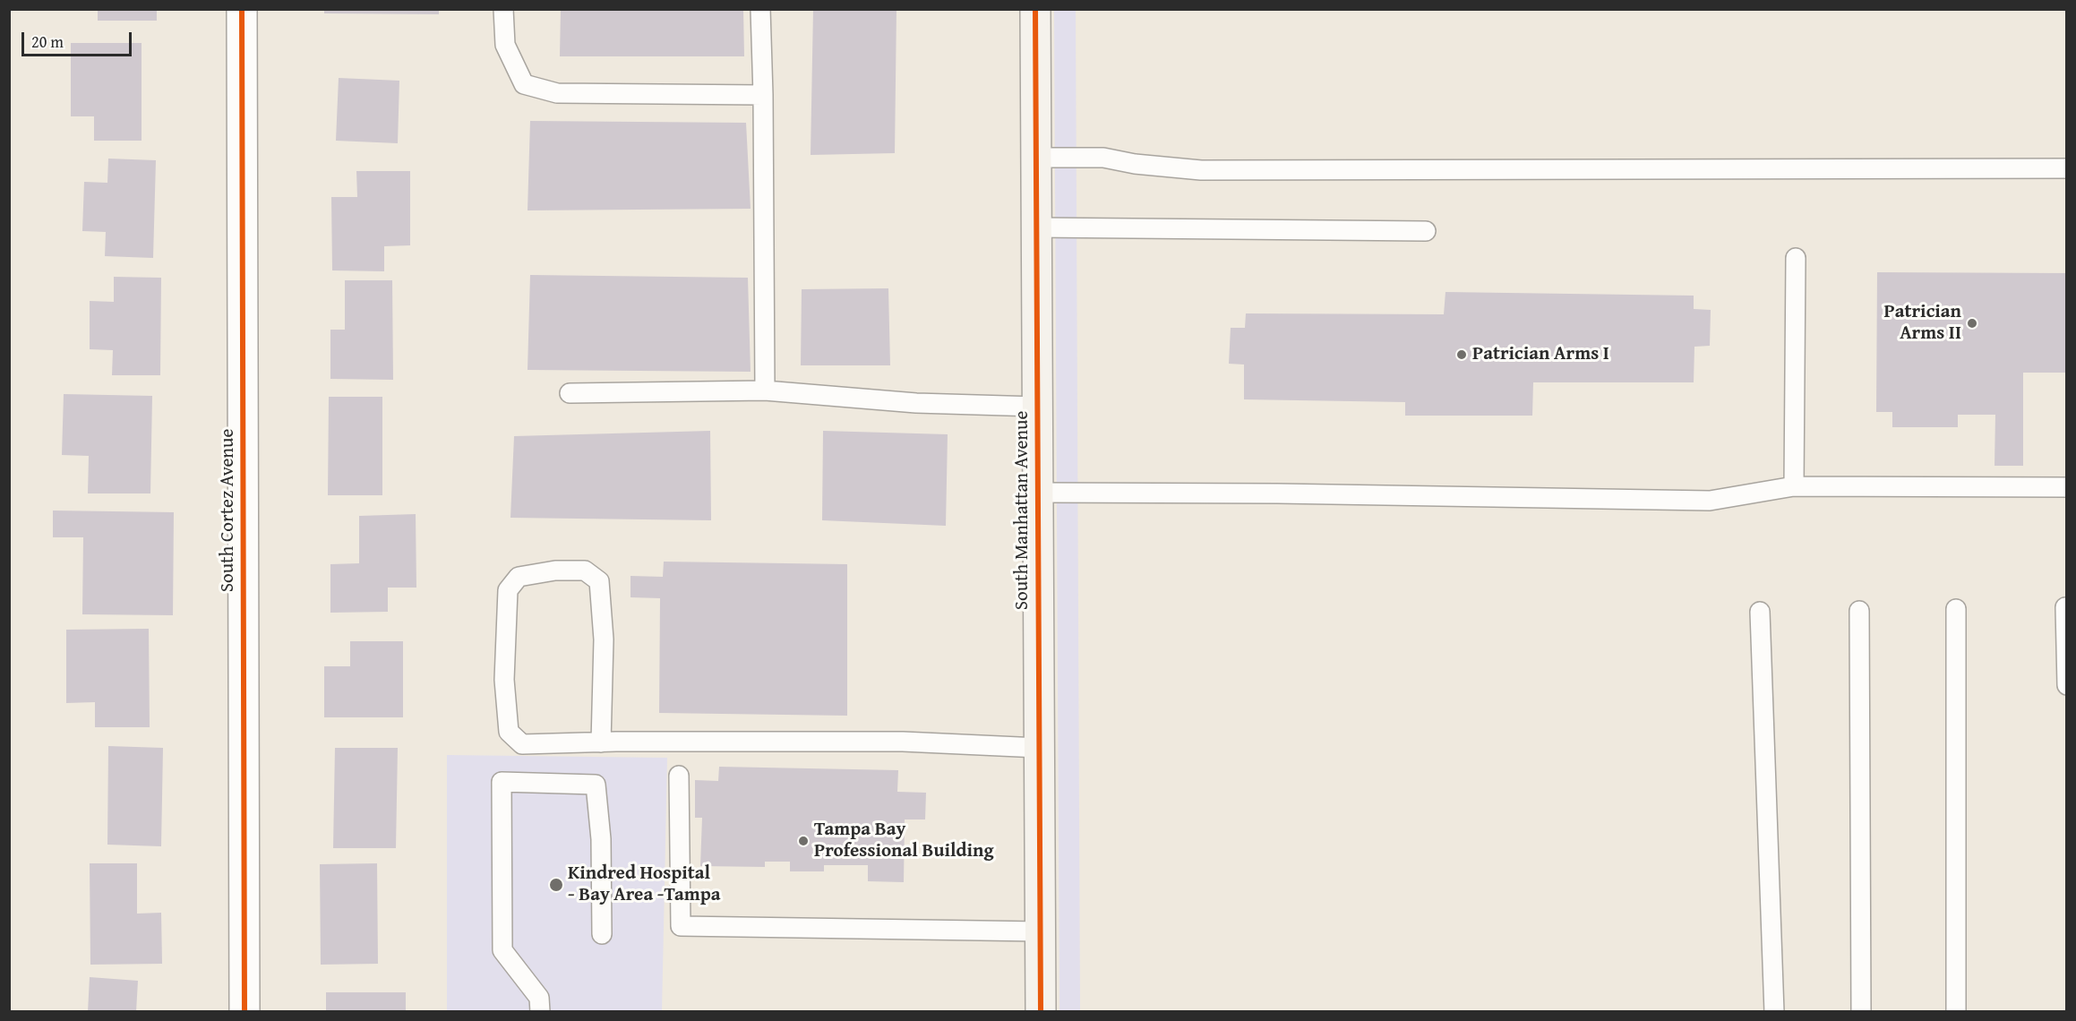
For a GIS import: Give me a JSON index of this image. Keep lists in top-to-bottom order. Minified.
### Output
{"streets":{"main road":["South Manhattan Avenue"],"street":["South Cortez Avenue"]},"places":["Patrician Arms II","Patrician Arms I","Tampa Bay Professional Building","Kindred Hospital - Bay Area -Tampa"],"scale_bar":"20 m"}
